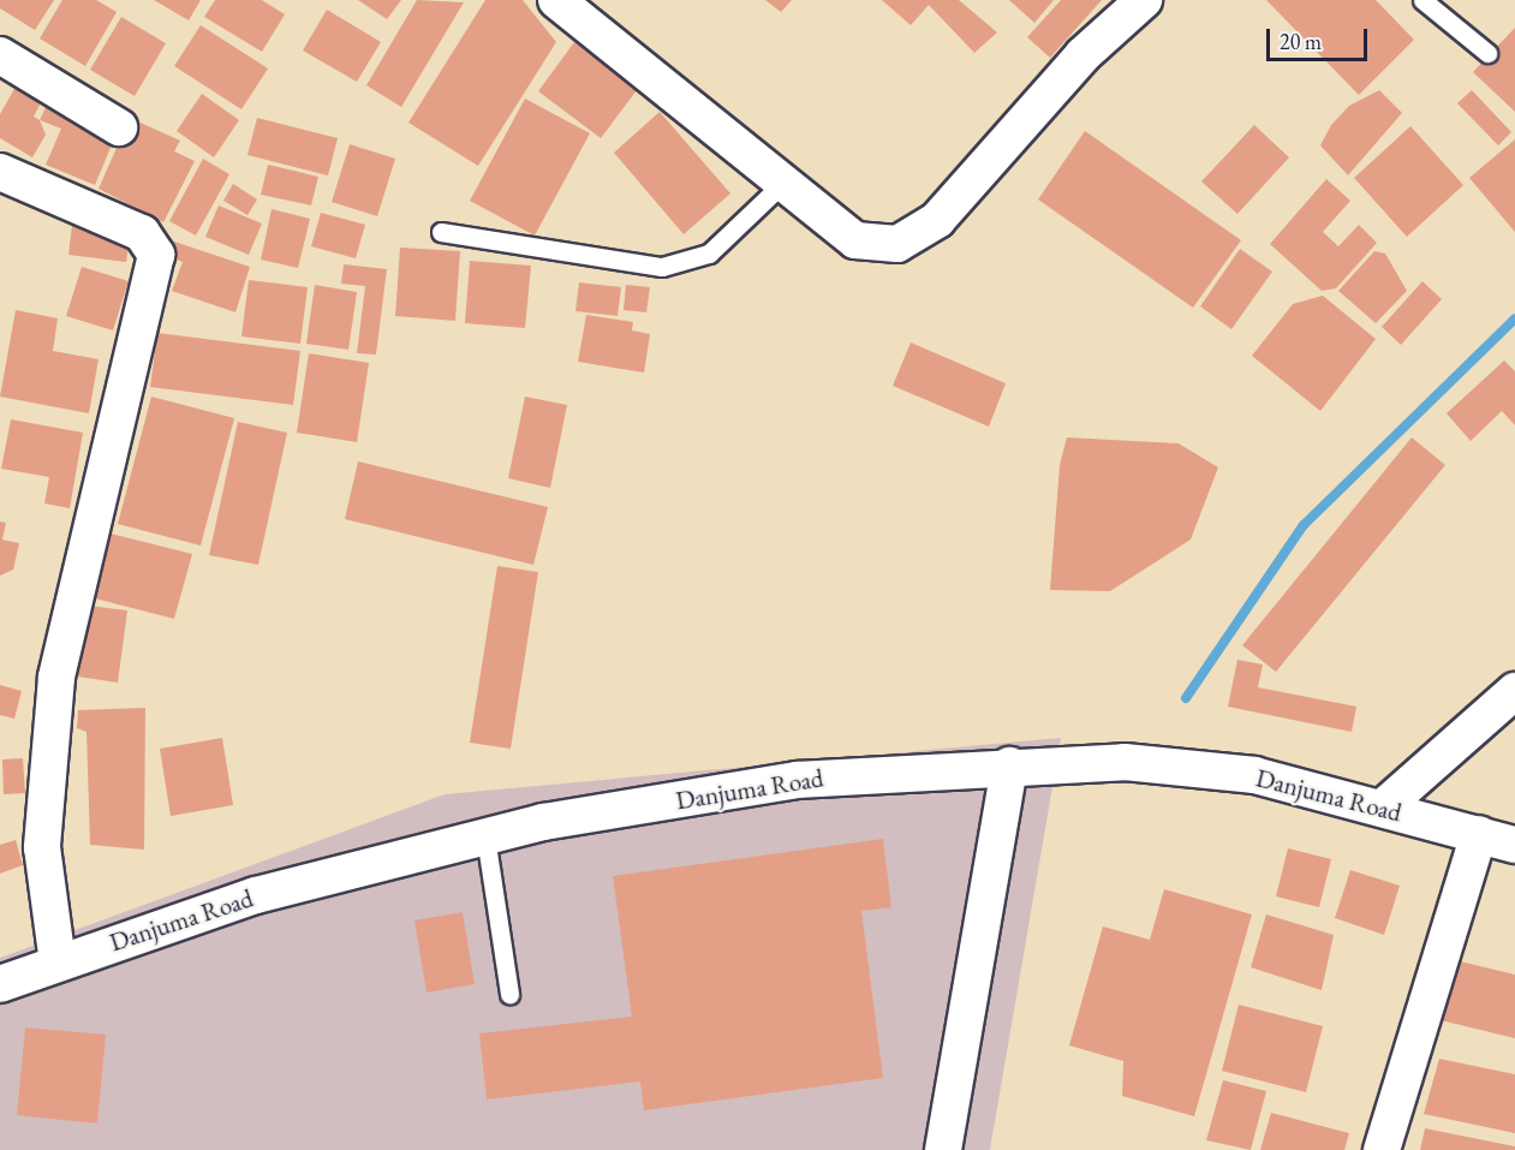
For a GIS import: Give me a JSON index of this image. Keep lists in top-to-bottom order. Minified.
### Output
{"streets":{"street":["Danjuma Road"]},"scale_bar":"20 m"}
